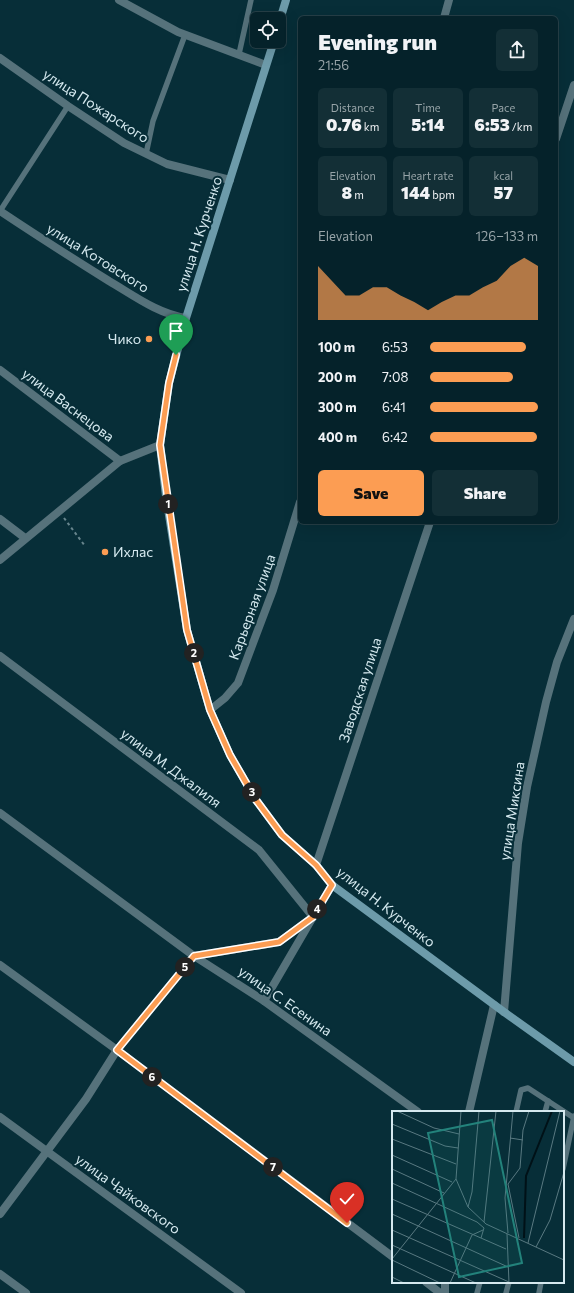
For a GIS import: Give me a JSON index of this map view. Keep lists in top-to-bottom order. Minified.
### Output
{"streets":{"main road":["улица Н. Курченко"],"street":["улица Пожарского","улица Котовского","улица Васнецова","Карьерная улица","Заводская улица","улица М. Джалиля","улица Миксина","улица С. Есенина","улица Чайковского"]},"crossings":[["улица Пожарского","улица Н. Курченко"],["улица Н. Курченко","улица Котовского"],["улица Н. Курченко","Карьерная улица"],["улица Н. Курченко","Заводская улица"],["улица Н. Курченко","улица Миксина"]],"places":["Чико","Ихлас"],"page":{"heading":["Evening run","21:56"],"stats":[["Distance","0.76 km"],["Time","5:14"],["Pace","6:53 /km"],["Elevation","8 m"],["Heart rate","144 bpm"],["kcal","57"]],"chart":["Elevation","126–133 m"],"list":[{"name":"100 m","note":"6:53"},{"name":"200 m","note":"7:08"},{"name":"300 m","note":"6:41"},{"name":"400 m","note":"6:42"}],"buttons":["Save","Share"],"pins":["1","2","3","4","5","6","7"]}}
